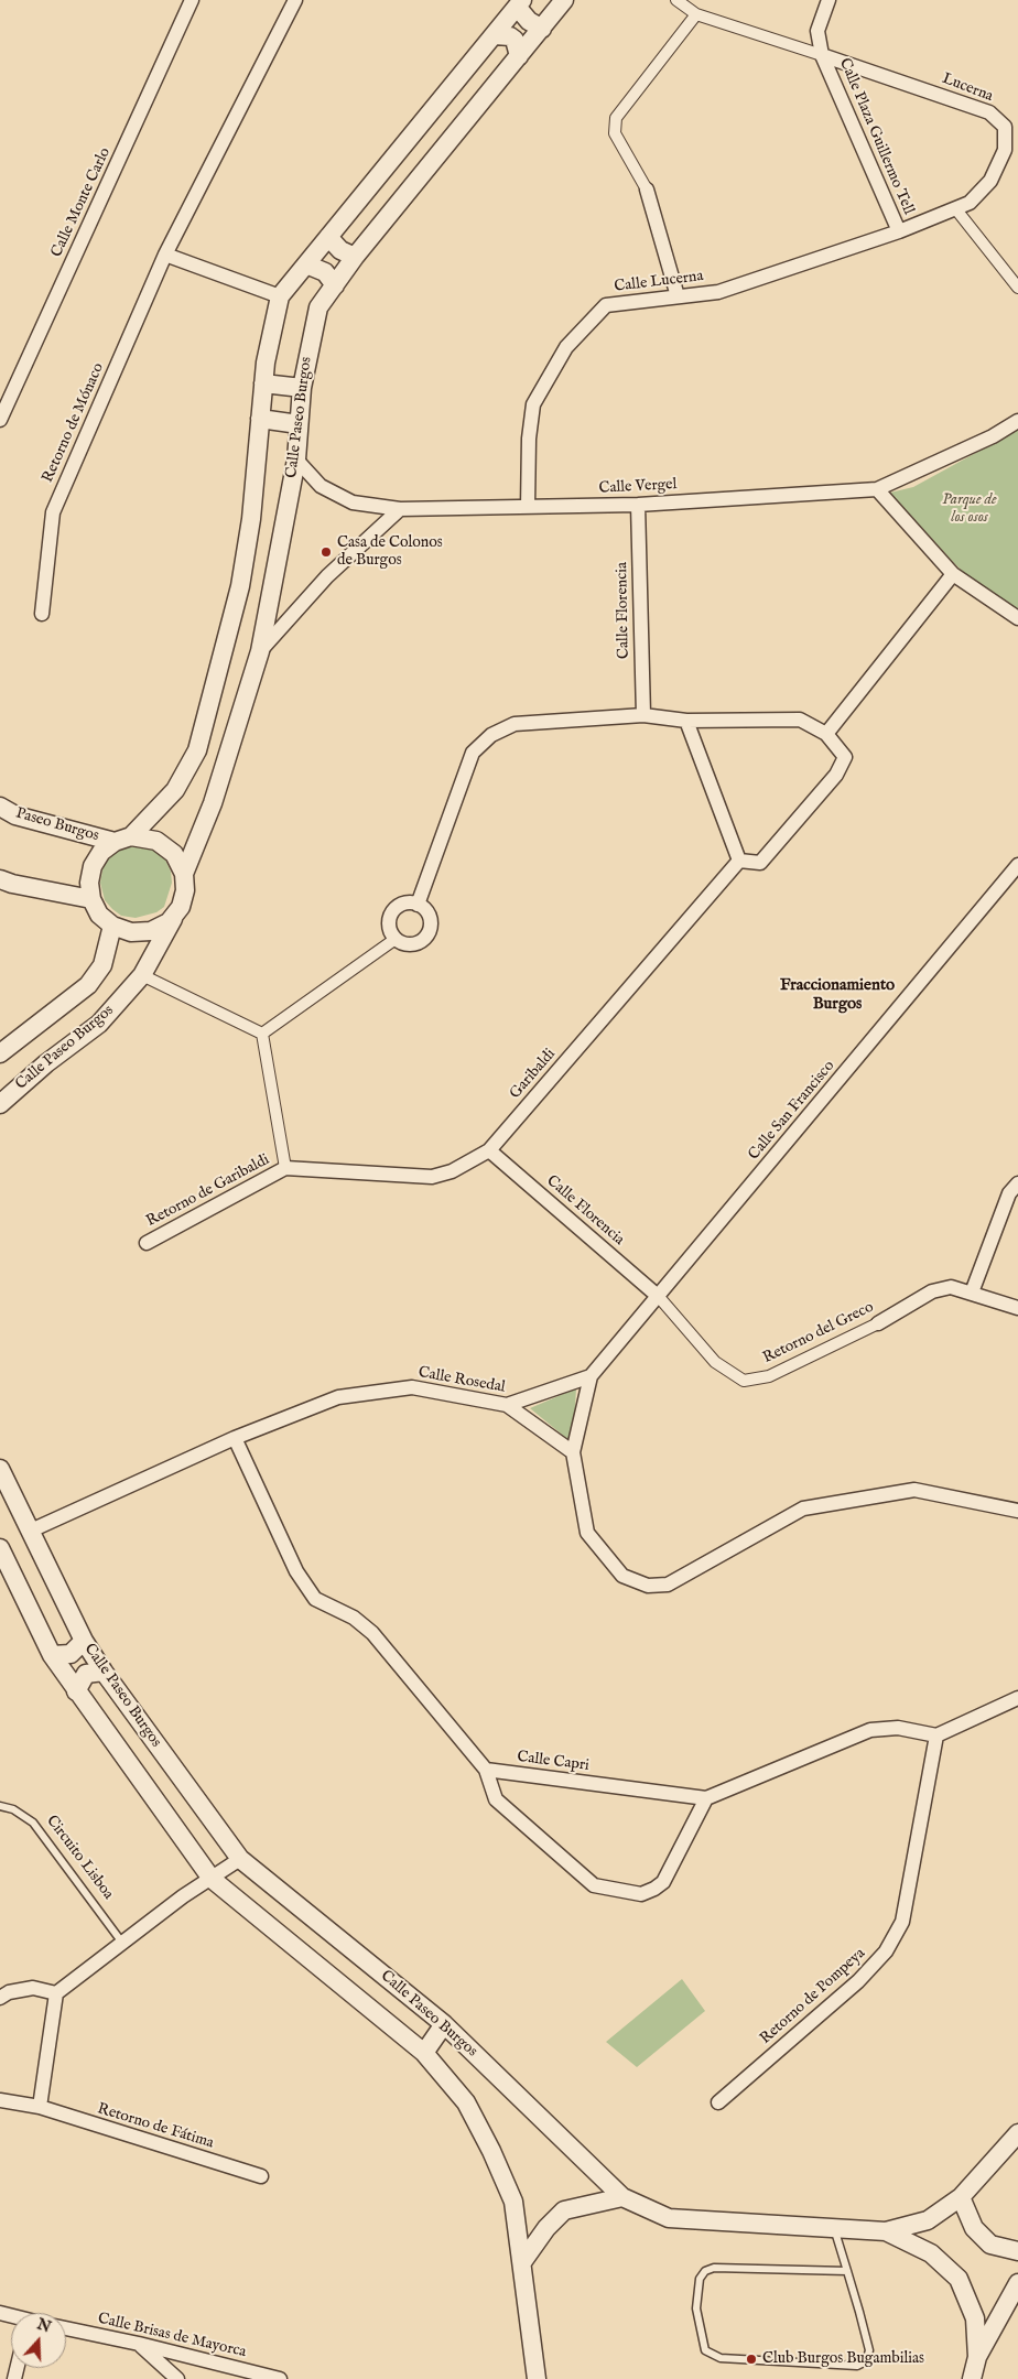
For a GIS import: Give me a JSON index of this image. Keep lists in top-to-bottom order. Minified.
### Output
{"streets":{"street":["Lucerna","Calle Plaza Guillermo Tell","Calle Monte Carlo","Calle Lucerna","Calle Paseo Burgos","Retorno de Mónaco","Calle Vergel","Calle Florencia","Paseo Burgos","Garibaldi","Calle San Francisco","Retorno de Garibaldi","Retorno del Greco","Calle Rosedal","Calle Capri","Retorno de Pompeya","Retorno de Fátima","Calle Brisas de Mayorca"],"lane":["Circuito Lisboa"]},"crossings":[["Lucerna","Calle Plaza Guillermo Tell"],["Lucerna","Calle Lucerna"],["Calle Plaza Guillermo Tell","Calle Lucerna"],["Calle Lucerna","Calle Vergel"],["Calle Paseo Burgos","Calle Vergel"],["Calle Paseo Burgos","Paseo Burgos"],["Calle Paseo Burgos","Calle Rosedal"],["Calle Vergel","Calle Florencia"],["Calle Florencia","Garibaldi"],["Calle Florencia","Calle San Francisco"],["Calle Florencia","Retorno del Greco"],["Garibaldi","Retorno de Garibaldi"],["Calle San Francisco","Retorno del Greco"],["Calle San Francisco","Calle Rosedal"],["Calle Capri","Retorno de Pompeya"]],"districts":["Fraccionamiento Burgos"],"parks":["Parque de los osos"],"places":["Casa de Colonos de Burgos","Club Burgos Bugambilias"],"north":"top"}
